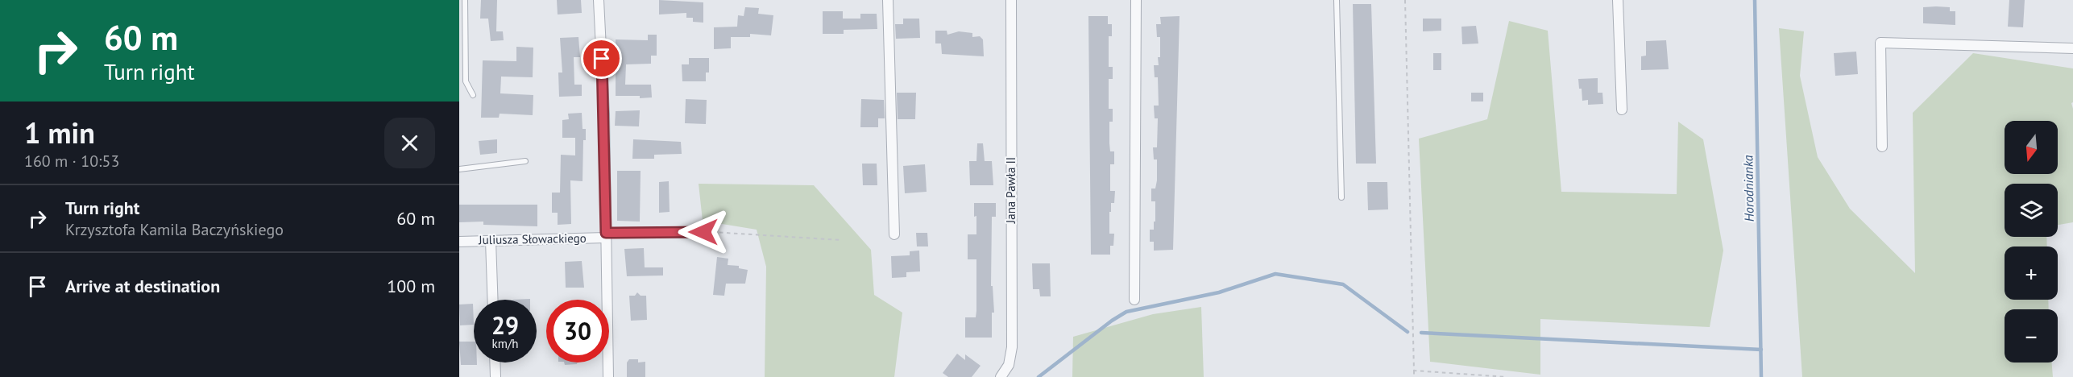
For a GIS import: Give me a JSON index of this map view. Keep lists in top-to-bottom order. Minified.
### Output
{"streets":{"street":["Jana Pawła II","Juliusza Słowackiego"]},"water":["Horodnianka"],"north":"bottom","page":{"turn":["60 m","Turn right"],"heading":["1 min","160 m · 10:53"],"map_buttons":["+","−"],"list":[{"name":"Turn right","note":"Krzysztofa Kamila Baczyńskiego","value":"60 m"},{"name":"Arrive at destination","value":"100 m"}],"speed":"29 km/h","limit":"30"}}
